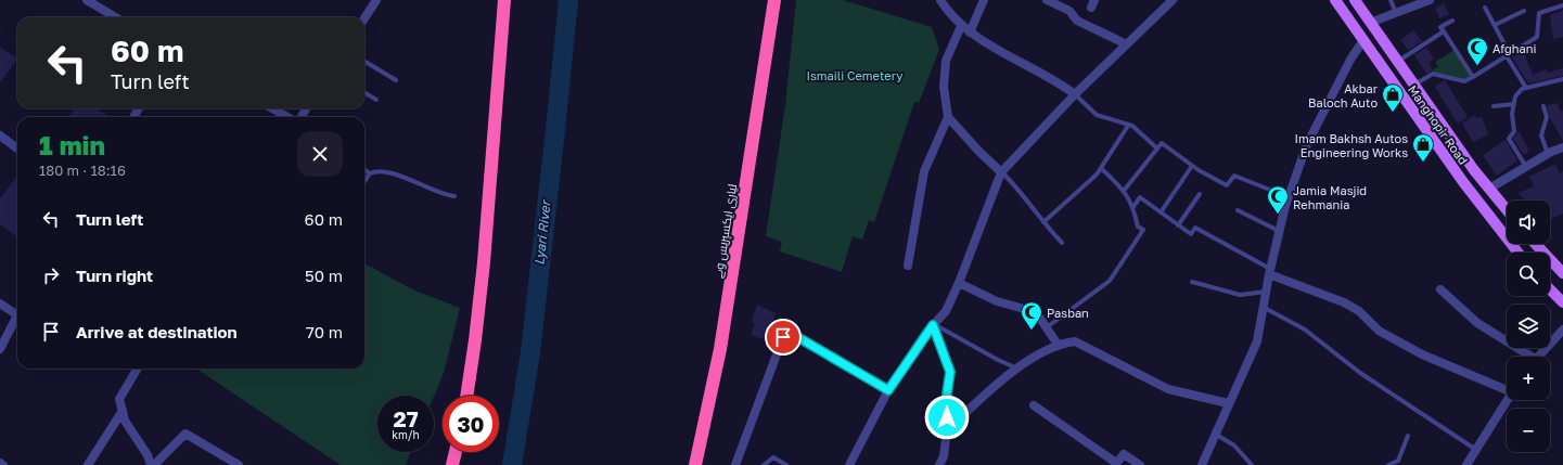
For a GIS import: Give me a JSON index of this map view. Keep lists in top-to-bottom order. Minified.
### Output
{"streets":{"highway":["لیاری ایکسپریس وے"],"main road":["Manghopir Road"]},"water":["Lyari River"],"parks":["Ismaili Cemetery"],"places":{"mosque":["Afghani","Jamia Masjid Rehmania","Pasban"],"shop":["Akbar Baloch Auto","Imam Bakhsh Autos Engineering Works"]},"page":{"turn":["60 m","Turn left"],"heading":["1 min","180 m · 18:16"],"list":[{"name":"Turn left","value":"60 m"},{"name":"Turn right","value":"50 m"},{"name":"Arrive at destination","value":"70 m"}],"map_buttons":["+","−"],"speed":"27 km/h","limit":"30"}}
